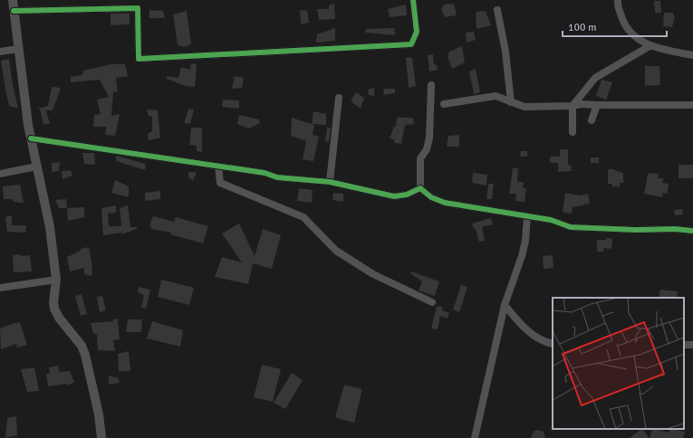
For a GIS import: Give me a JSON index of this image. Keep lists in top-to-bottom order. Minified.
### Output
{"scale_bar":"100 m"}
